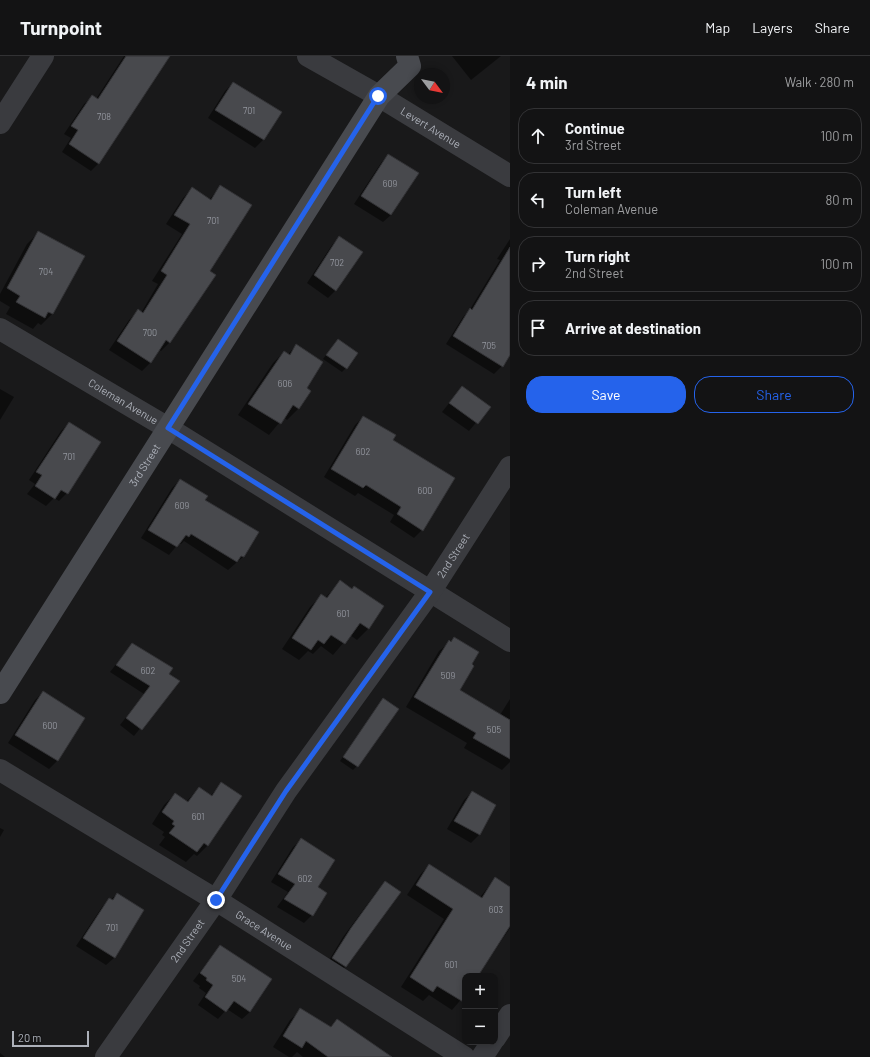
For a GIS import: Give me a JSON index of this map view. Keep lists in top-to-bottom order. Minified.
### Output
{"streets":{"street":["Levert Avenue","Coleman Avenue","3rd Street","2nd Street","Grace Avenue"]},"crossings":[["Levert Avenue","3rd Street"],["Coleman Avenue","3rd Street"],["Coleman Avenue","2nd Street"],["2nd Street","Grace Avenue"]],"house_numbers":["701","708","609","701","702","704","700","705","606","602","701","600","609","601","602","509","600","505","601","602","603","701","601","504"],"scale_bar":"20 m","north":"bottom right","page":{"header":"Turnpoint","nav":["Map","Layers","Share"],"heading":["4 min","Walk · 280 m"],"list":[["Continue","3rd Street","100 m"],["Turn left","Coleman Avenue","80 m"],["Turn right","2nd Street","100 m"],"Arrive at destination"],"buttons":["Save","Share"],"map_buttons":["+","−"],"scale":"20 m"}}
